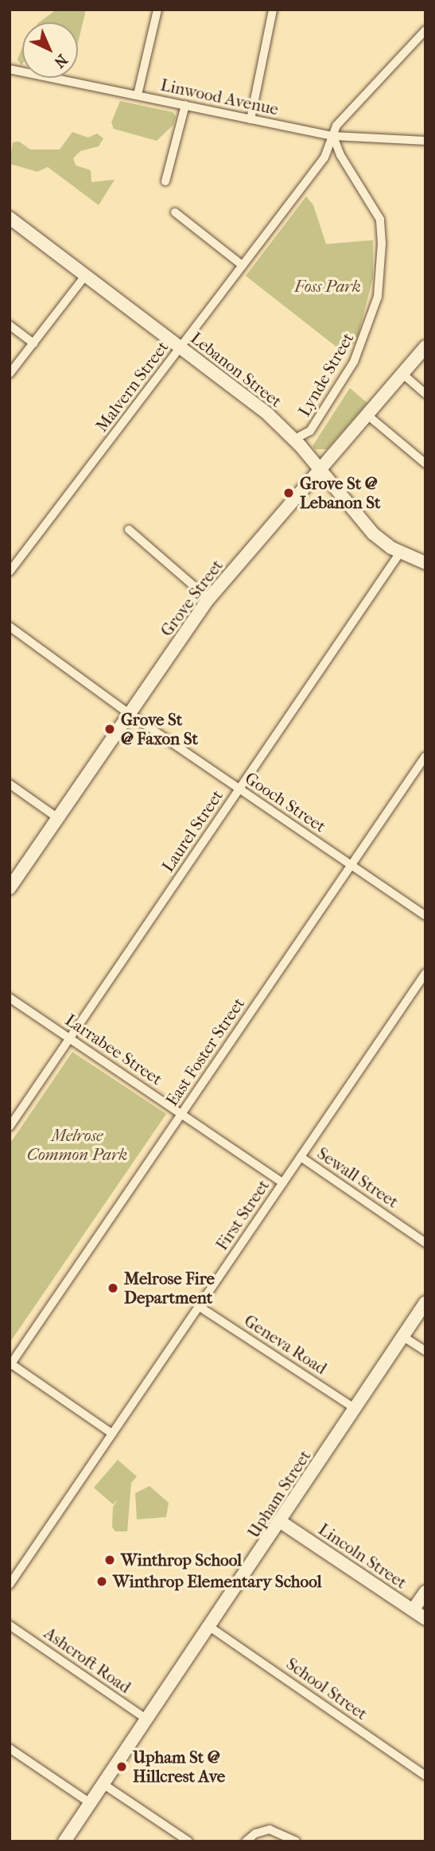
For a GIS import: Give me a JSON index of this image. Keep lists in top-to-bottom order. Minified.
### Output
{"streets":{"main road":["Lebanon Street","Grove Street","Upham Street","Lincoln Street"],"street":["Linwood Avenue","Lynde Street","Malvern Street","Gooch Street","Laurel Street","Larrabee Street","East Foster Street","Sewall Street","First Street","Geneva Road","Ashcroft Road","School Street"]},"crossings":[["Linwood Avenue","Lynde Street"],["Linwood Avenue","Malvern Street"],["Lebanon Street","Lynde Street"],["Lebanon Street","Malvern Street"],["Lebanon Street","Grove Street"],["Lebanon Street","Laurel Street"],["Lynde Street","Malvern Street"],["Grove Street","Gooch Street"],["Gooch Street","Laurel Street"],["Gooch Street","East Foster Street"],["Laurel Street","Larrabee Street"],["Larrabee Street","East Foster Street"],["Larrabee Street","First Street"],["Sewall Street","First Street"],["First Street","Geneva Road"],["Geneva Road","Upham Street"],["Upham Street","Lincoln Street"],["Upham Street","Ashcroft Road"],["Upham Street","School Street"]],"parks":["Foss Park","Melrose Common Park"],"places":["Grove St @ Lebanon St","Grove St @ Faxon St","Melrose Fire Department","Winthrop School","Winthrop Elementary School","Upham St @ Hillcrest Ave"],"north":"bottom right"}
